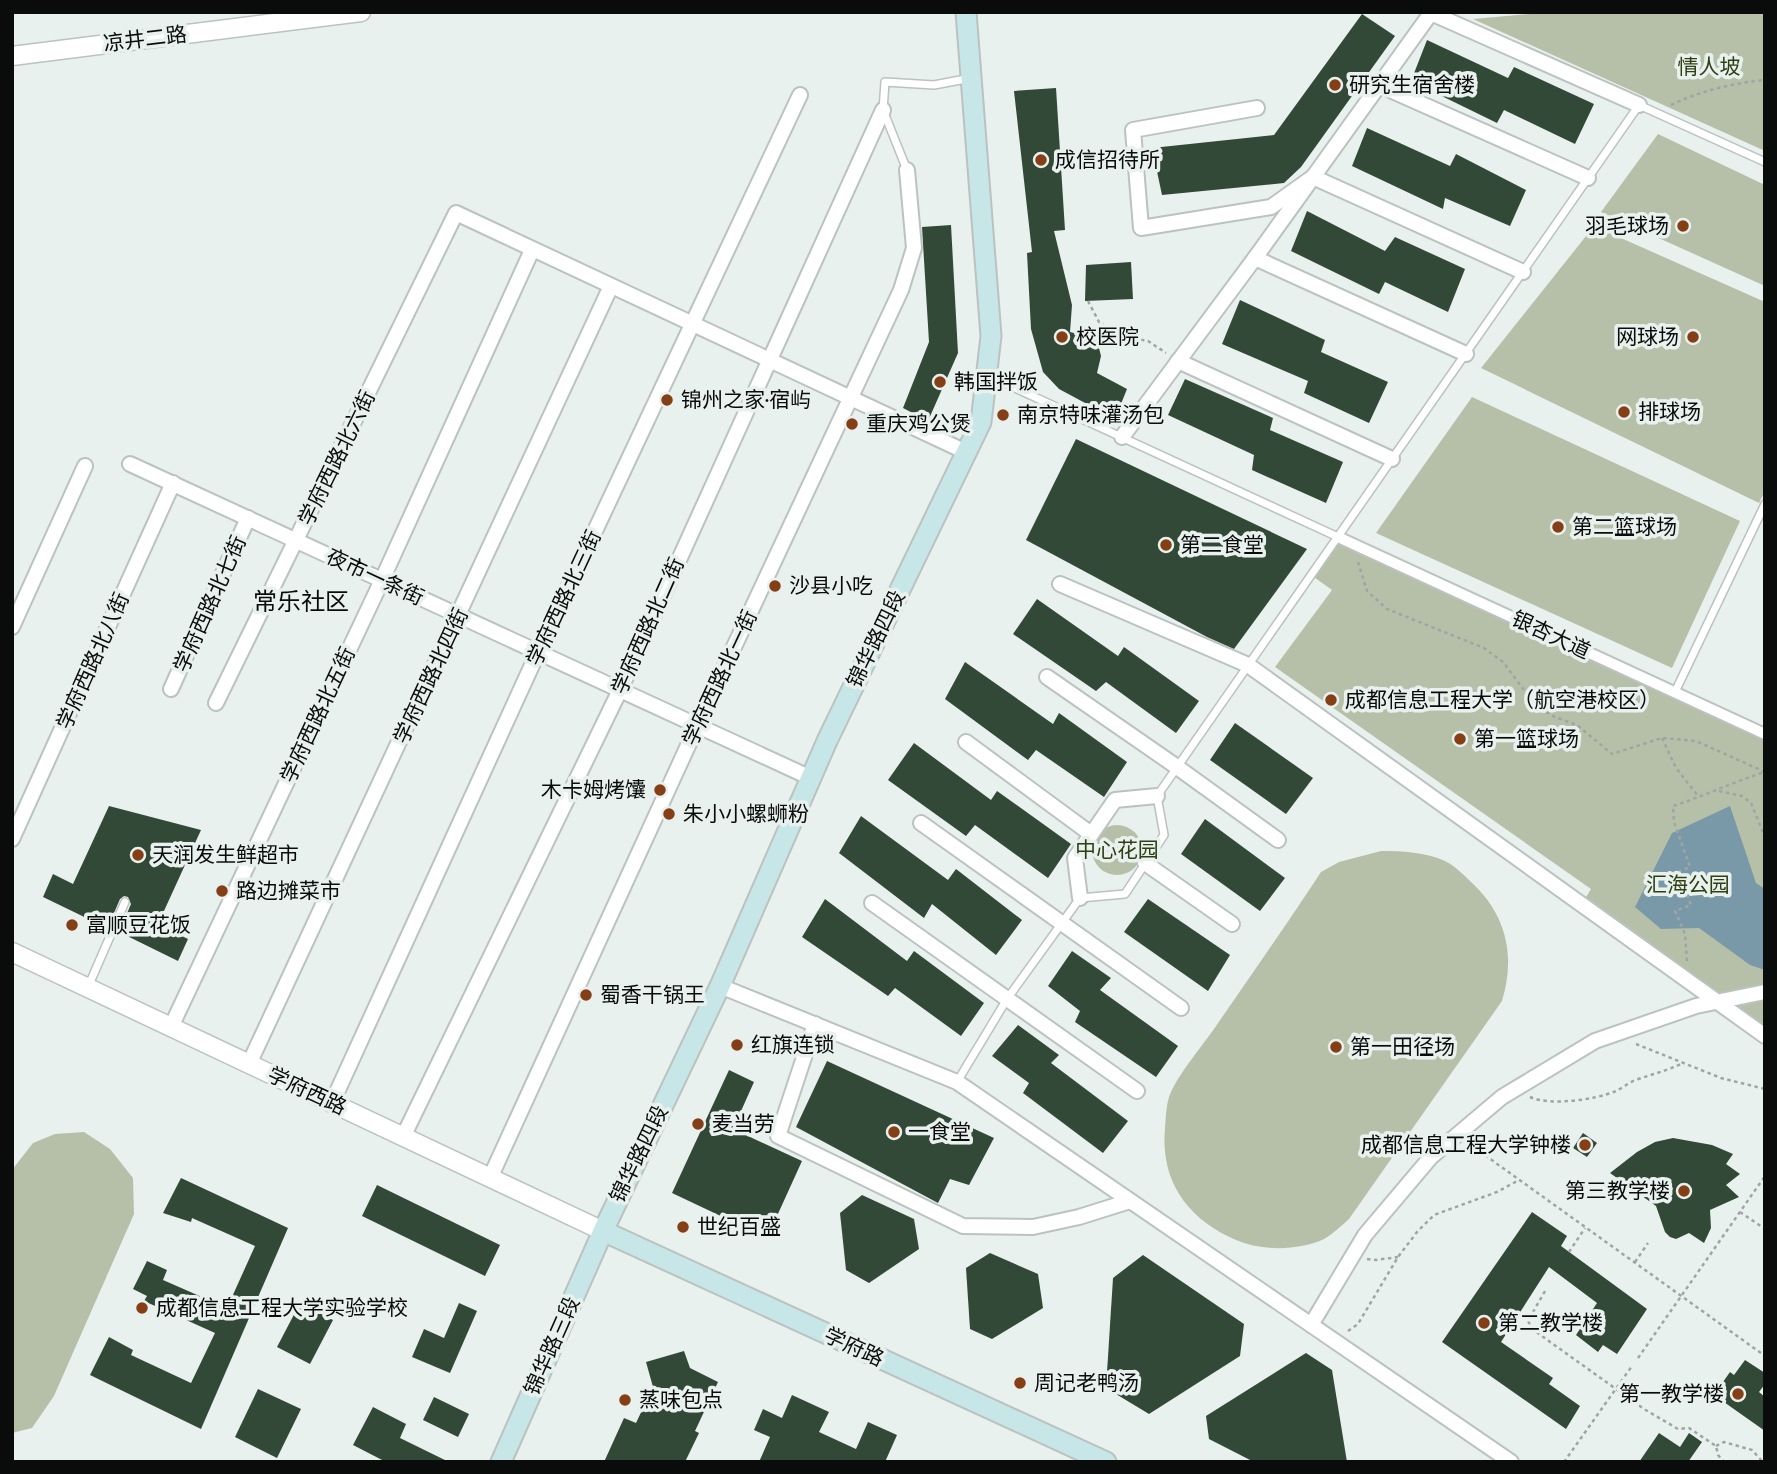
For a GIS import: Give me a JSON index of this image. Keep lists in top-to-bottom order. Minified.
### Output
{"streets":{"main road":["锦华路四段","锦华路三段","学府路"],"street":["凉井二路","学府西路北六街","夜市一条街","学府西路北三街","学府西路北七街","学府西路北二街","银杏大道","学府西路北八街","学府西路北四街","学府西路北一街","学府西路北五街","学府西路"]},"crossings":[["学府西路北六街","夜市一条街"],["学府西路北六街","学府西路北五街"],["夜市一条街","学府西路北三街"],["夜市一条街","学府西路北七街"],["夜市一条街","学府西路北二街"],["夜市一条街","锦华路四段"],["夜市一条街","学府西路北八街"],["夜市一条街","学府西路北四街"],["夜市一条街","学府西路北一街"],["夜市一条街","学府西路北五街"],["学府西路北三街","学府西路"],["学府西路北二街","学府西路"],["锦华路四段","学府西路"],["锦华路四段","锦华路三段"],["锦华路四段","学府路"],["学府西路北四街","学府西路"],["学府西路北一街","学府西路"],["学府西路北五街","学府西路"],["学府西路","锦华路三段"],["学府西路","学府路"],["锦华路三段","学府路"]],"districts":["常乐社区"],"parks":["情人坡","中心花园","汇海公园"],"places":["研究生宿舍楼","成信招待所","羽毛球场","校医院","网球场","韩国拌饭","锦州之家·宿屿","排球场","南京特味灌汤包","重庆鸡公煲","第二篮球场","第二食堂","沙县小吃","成都信息工程大学（航空港校区）","第一篮球场","木卡姆烤馕","朱小小螺蛳粉","天润发生鲜超市","路边摊菜市","富顺豆花饭","蜀香干锅王","红旗连锁","第一田径场","麦当劳","一食堂","成都信息工程大学钟楼","第三教学楼","世纪百盛","成都信息工程大学实验学校","第二教学楼","周记老鸭汤","第一教学楼","蒸味包点"]}
